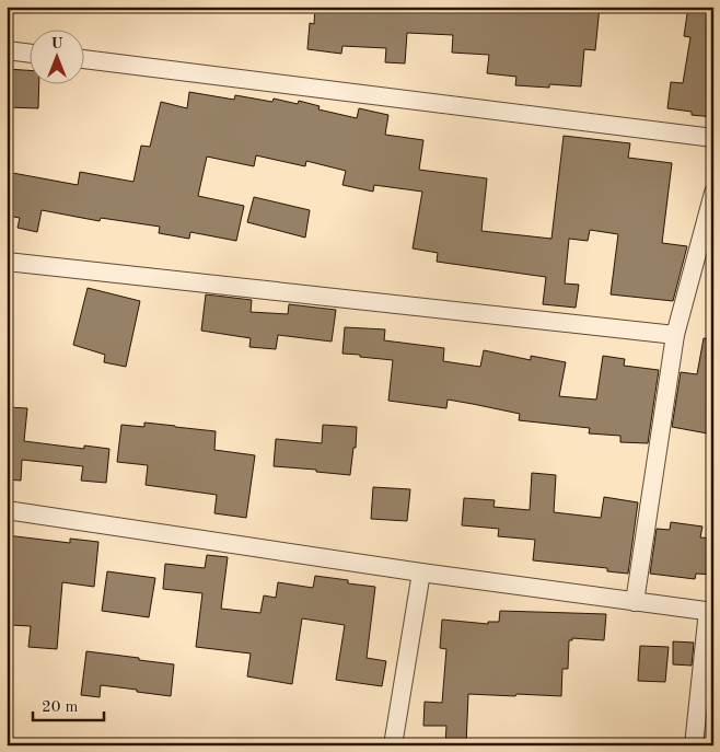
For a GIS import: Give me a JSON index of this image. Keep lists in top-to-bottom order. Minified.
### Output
{"scale_bar":"20 m","north":"top"}
